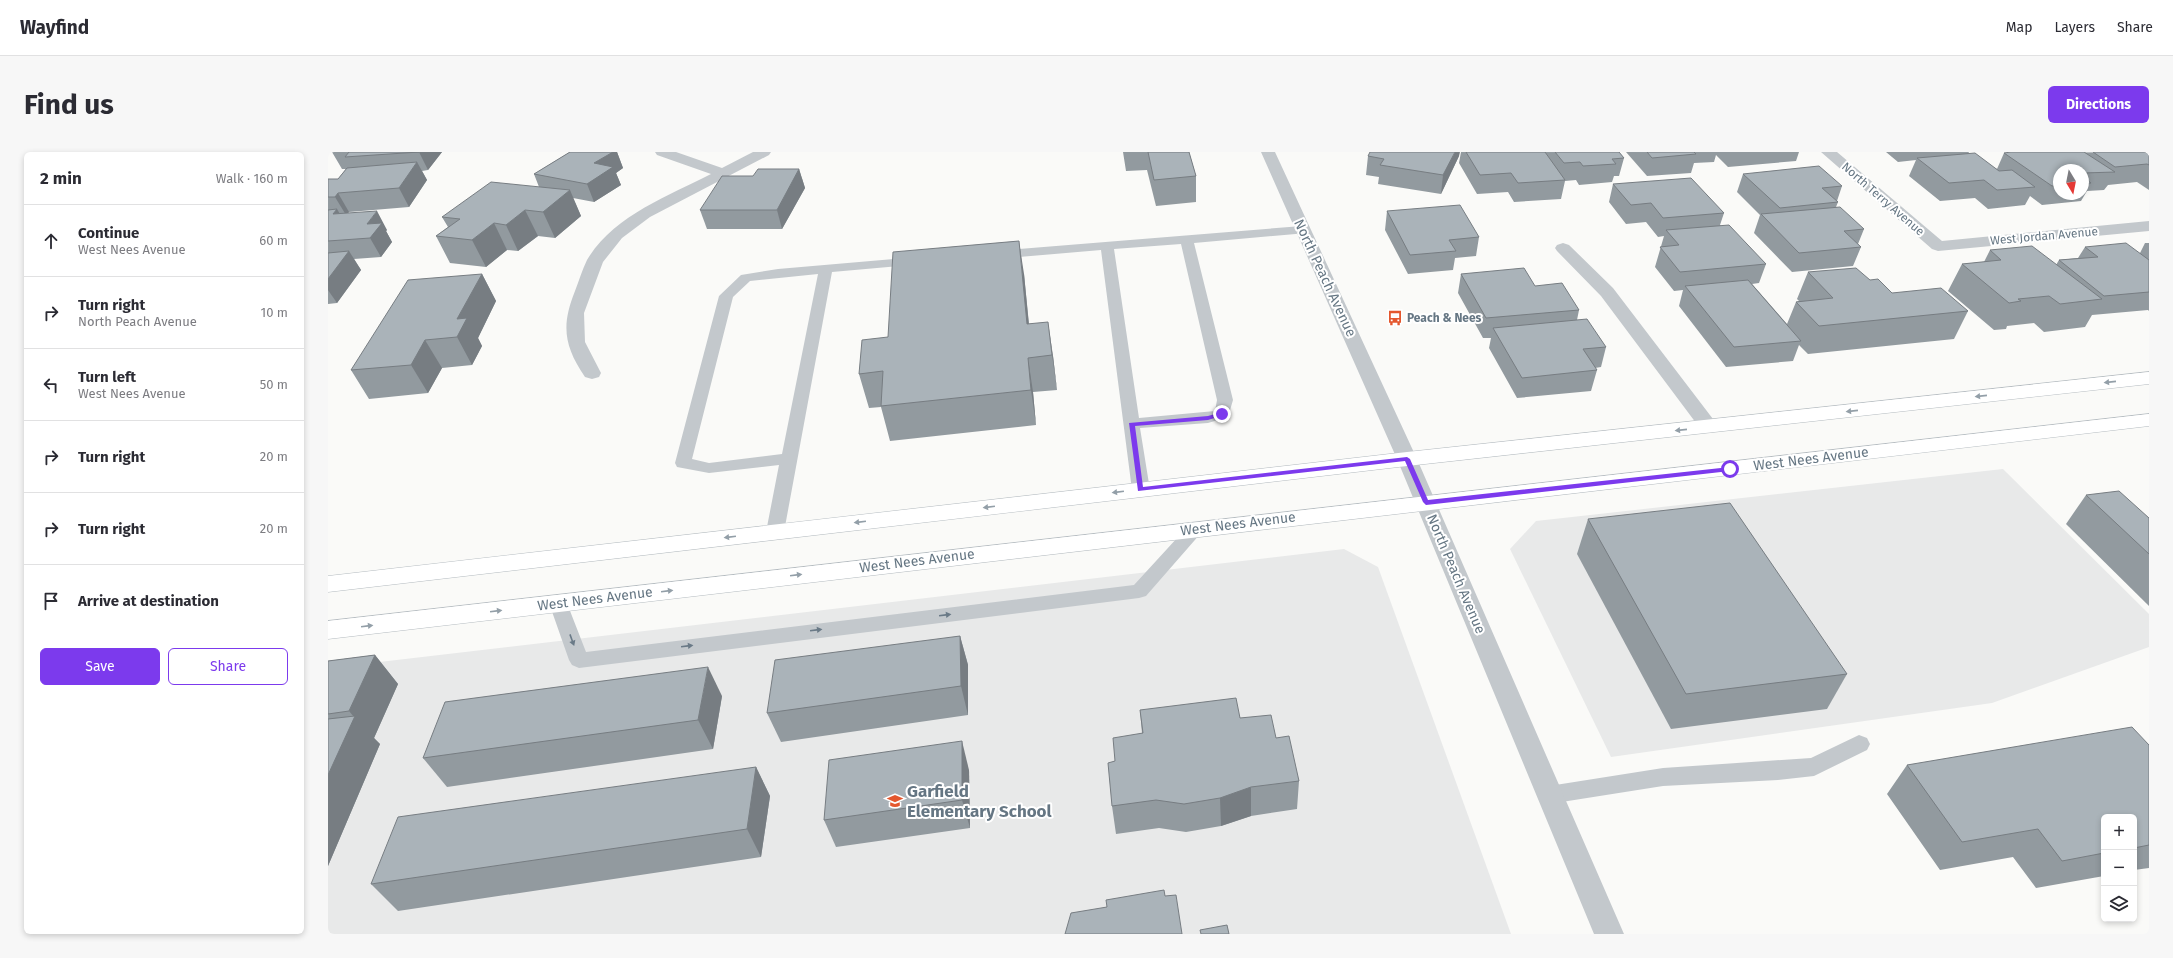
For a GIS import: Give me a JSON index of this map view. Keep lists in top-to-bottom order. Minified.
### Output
{"streets":{"main road":["West Nees Avenue"],"street":["North Terry Avenue","West Jordan Avenue","North Peach Avenue"]},"crossings":[["North Terry Avenue","West Jordan Avenue"],["North Peach Avenue","West Nees Avenue"]],"places":{"bus stop":["Peach & Nees"],"school or university":["Garfield Elementary School"]},"north":"bottom","page":{"header":"Wayfind","nav":["Map","Layers","Share"],"buttons":["Directions",["Save","Share"]],"title":"Find us","heading":["2 min","Walk · 160 m"],"list":[["Continue","West Nees Avenue","60 m"],["Turn right","North Peach Avenue","10 m"],["Turn left","West Nees Avenue","50 m"],["Turn right","20 m"],["Turn right","20 m"],"Arrive at destination"],"map_buttons":["+","−"]}}
